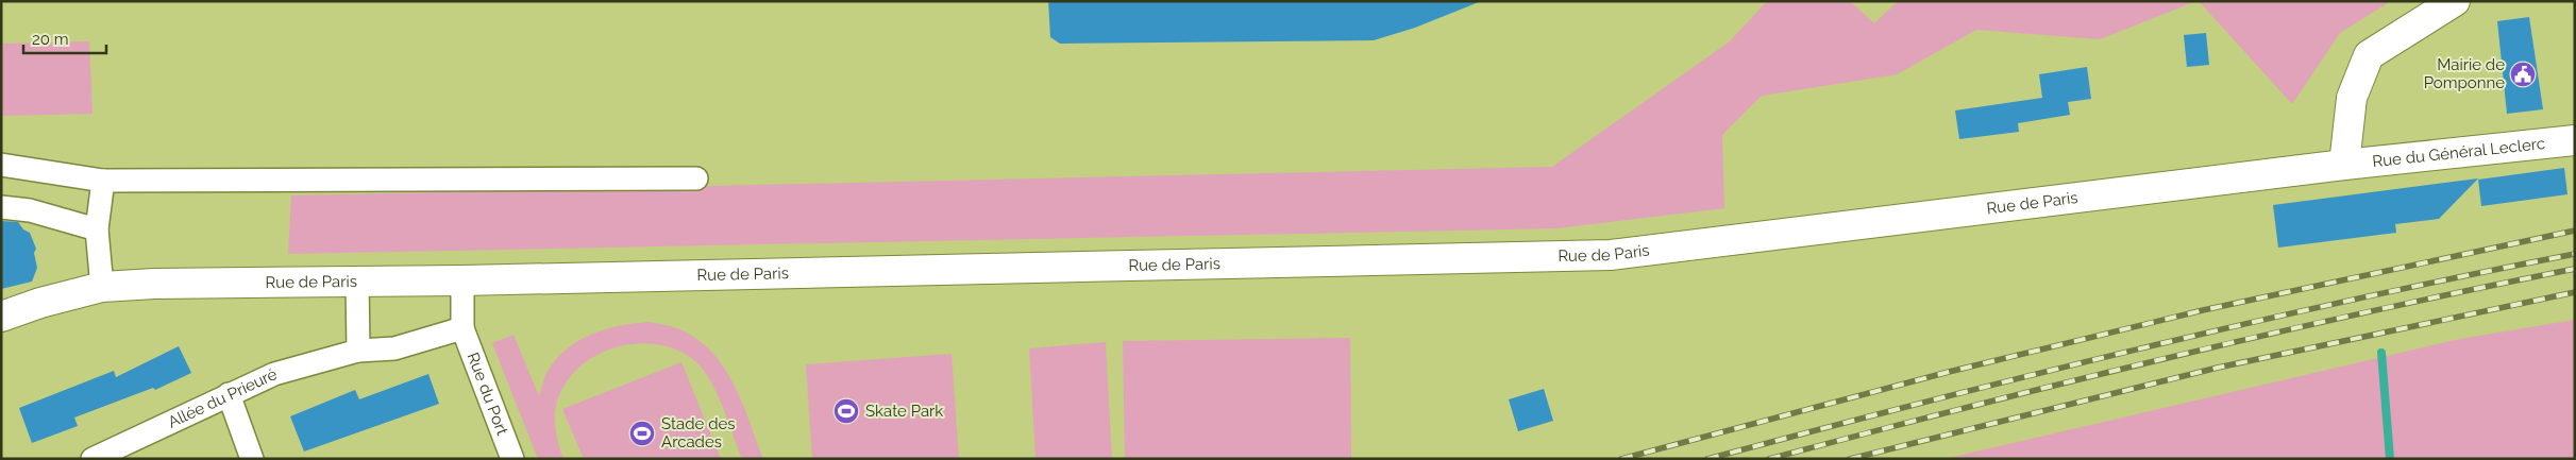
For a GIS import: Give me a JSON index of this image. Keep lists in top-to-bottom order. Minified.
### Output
{"streets":{"main road":["Rue du Général Leclerc","Rue de Paris"],"street":["Rue du Port","Allée du Prieuré"]},"crossings":[["Rue du Général Leclerc","Rue de Paris"],["Rue du Port","Allée du Prieuré"]],"places":{"public building":["Mairie de Pomponne"],"sports":["Skate Park","Stade des Arcades"]},"scale_bar":"20 m"}
